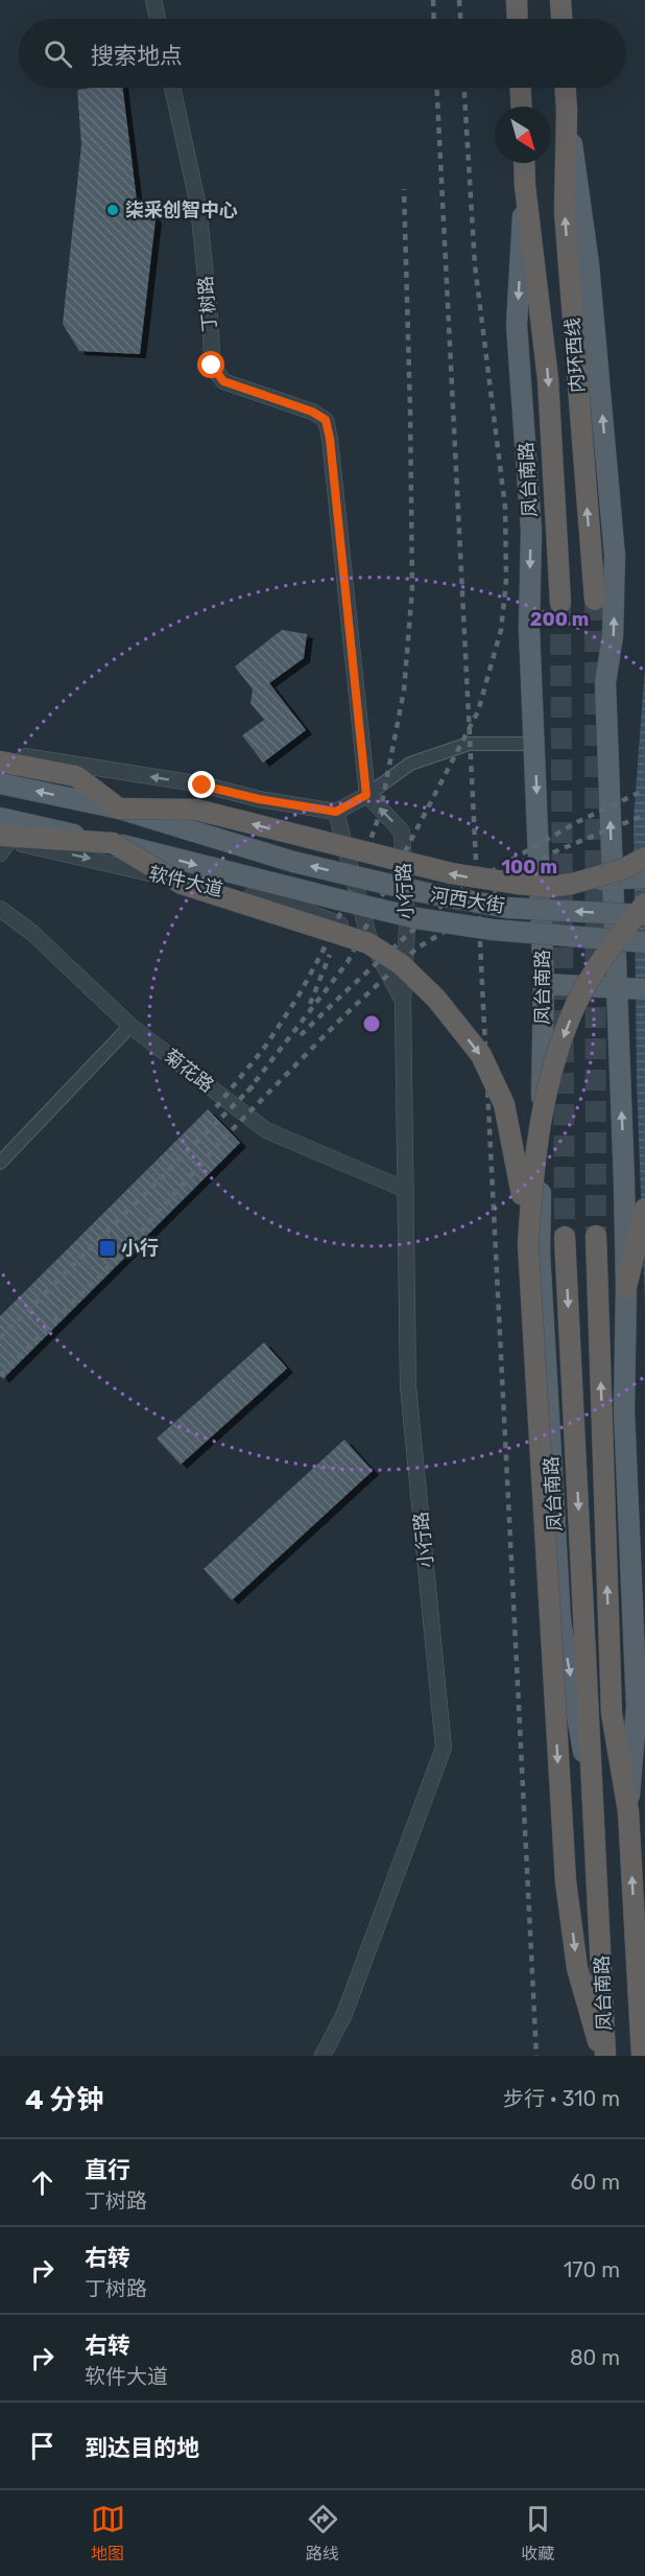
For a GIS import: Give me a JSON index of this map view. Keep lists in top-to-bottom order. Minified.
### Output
{"streets":{"highway":["内环西线","凤台南路"],"main road":["软件大道","河西大街"],"street":["丁树路","小行路","菊花路"]},"crossings":[["丁树路","小行路"],["内环西线","凤台南路"],["软件大道","小行路"],["软件大道","河西大街"],["小行路","菊花路"]],"places":{"other":["柒采创智中心"],"transit":["小行"]},"north":"bottom right","page":{"search":"搜索地点","heading":["4 分钟","步行 · 310 m"],"list":[["直行","丁树路","60 m"],["右转","丁树路","170 m"],["右转","软件大道","80 m"],"到达目的地"],"nav":["地图","路线","收藏"]},"rings":["200 m","100 m"]}
